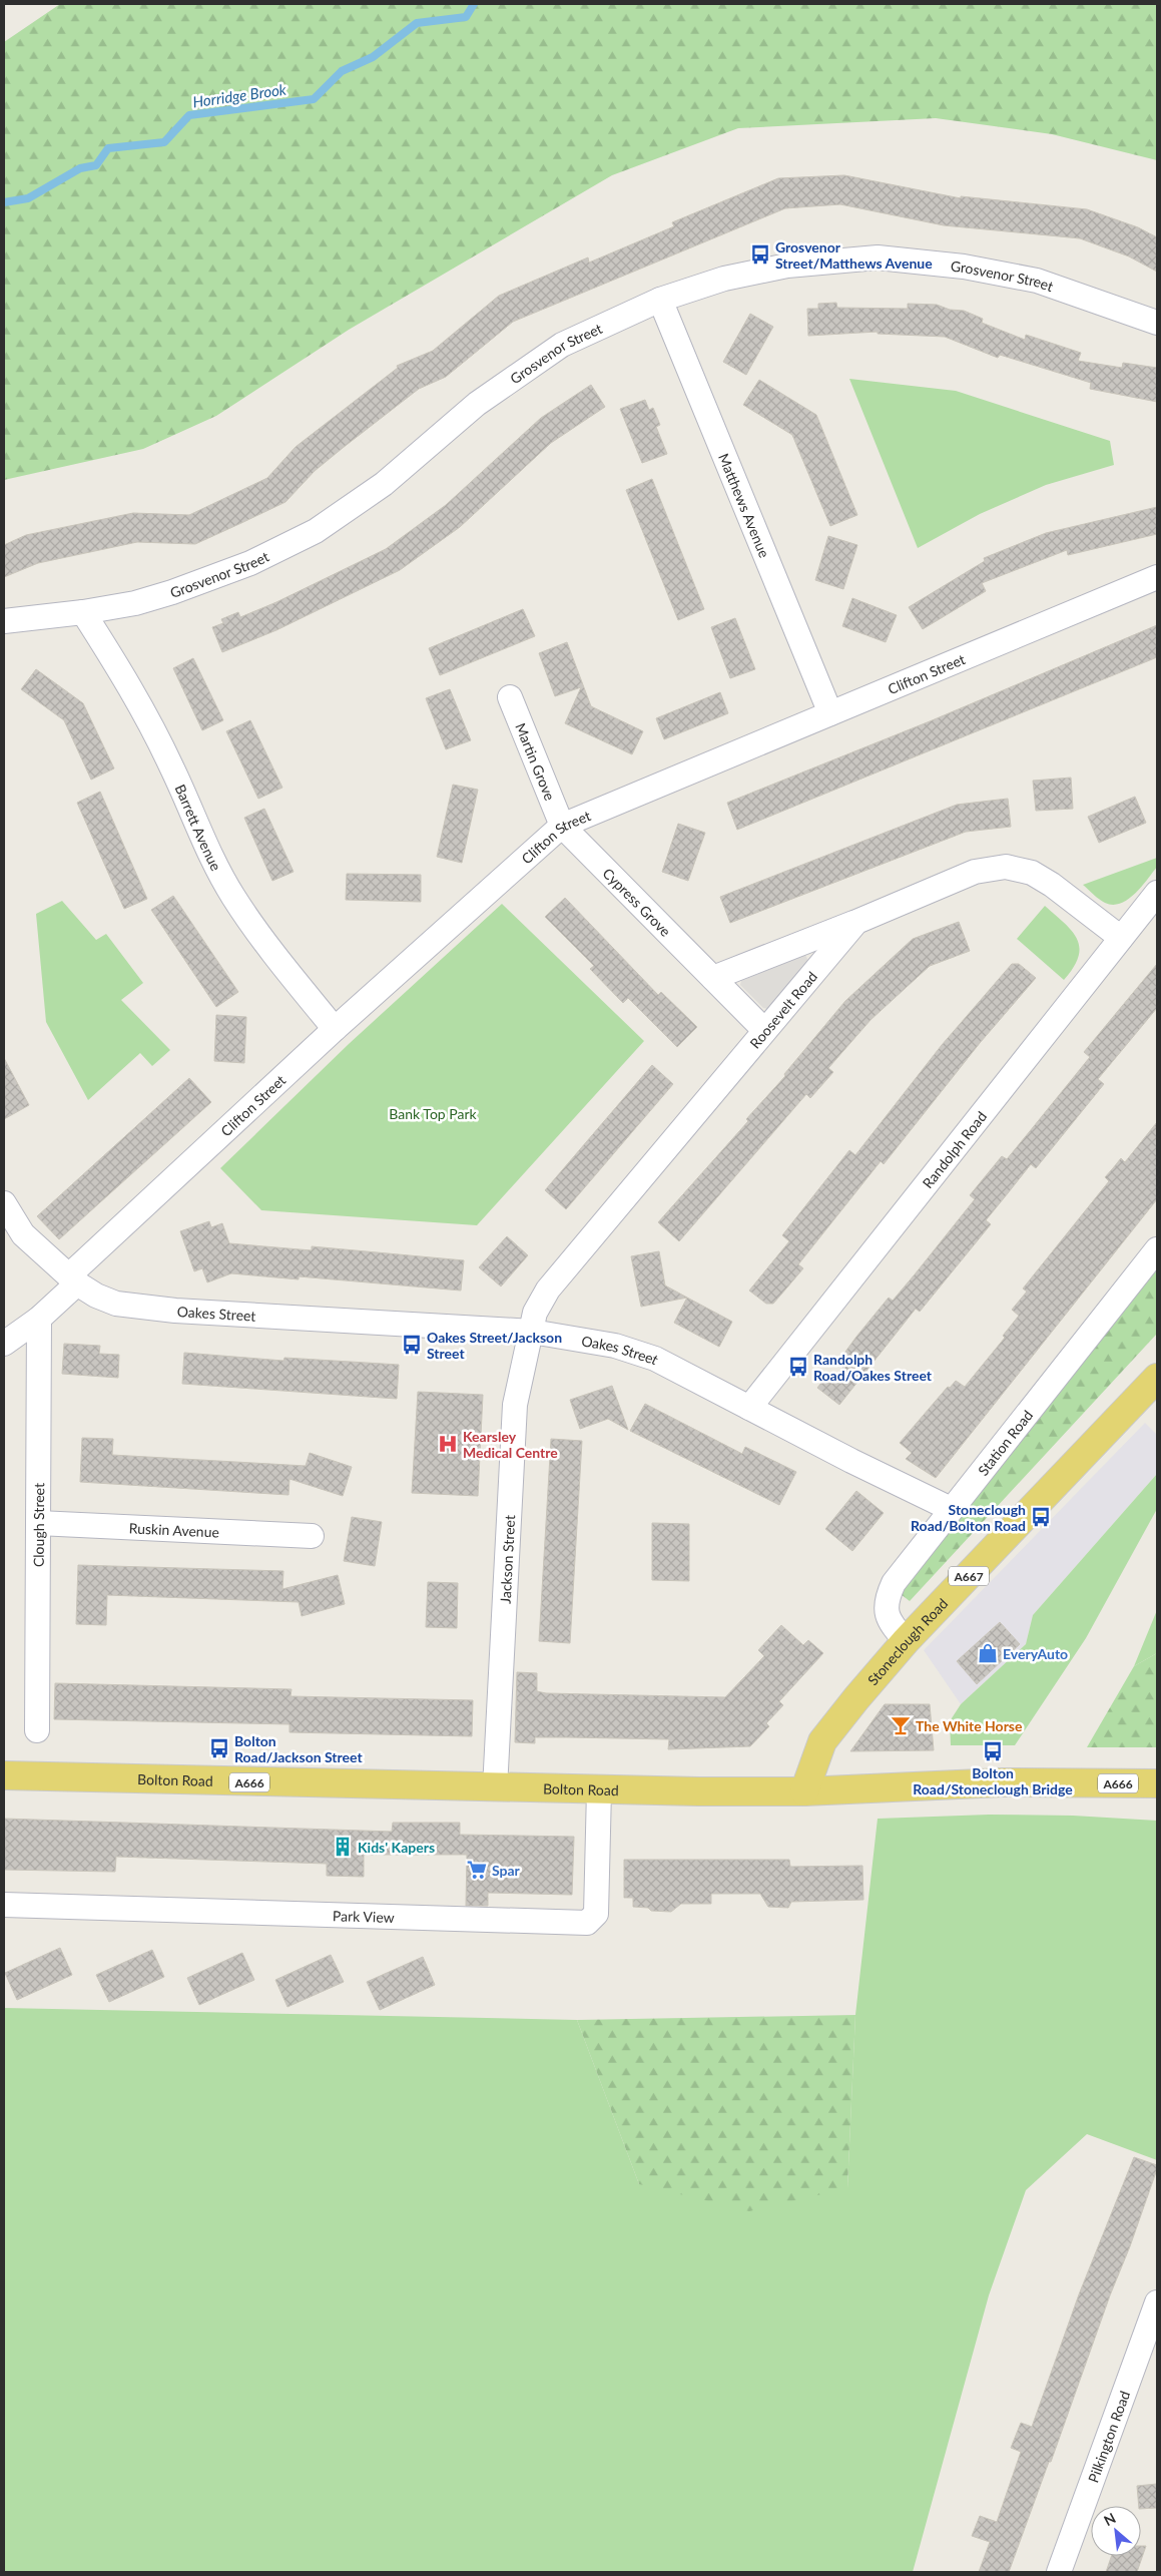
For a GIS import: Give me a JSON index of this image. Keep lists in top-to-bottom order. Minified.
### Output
{"streets":{"main road":["A667","Stoneclough Road","Bolton Road","A666"],"street":["Grosvenor Street","Matthews Avenue","Clifton Street","Martin Grove","Barrett Avenue","Cypress Grove","Roosevelt Road","Randolph Road","Oakes Street","Station Road","Clough Street","Ruskin Avenue","Jackson Street","Park View","Pilkington Road"]},"crossings":[["Grosvenor Street","Matthews Avenue"],["Grosvenor Street","Barrett Avenue"],["Matthews Avenue","Clifton Street"],["Clifton Street","Martin Grove"],["Clifton Street","Barrett Avenue"],["Clifton Street","Cypress Grove"],["Clifton Street","Oakes Street"],["Clifton Street","Clough Street"],["Martin Grove","Cypress Grove"],["Cypress Grove","Roosevelt Road"],["Roosevelt Road","Randolph Road"],["Roosevelt Road","Oakes Street"],["Roosevelt Road","Jackson Street"],["Randolph Road","Oakes Street"],["Oakes Street","Station Road"],["Oakes Street","Jackson Street"],["Station Road","Stoneclough Road"],["Clough Street","Ruskin Avenue"],["Jackson Street","Bolton Road"],["Stoneclough Road","Bolton Road"],["Bolton Road","Park View"]],"water":["Horridge Brook"],"parks":["Bank Top Park"],"places":{"bus stop":["Grosvenor Street/Matthews Avenue","Oakes Street/Jackson Street","Randolph Road/Oakes Street","Stoneclough Road/Bolton Road","Bolton Road/Jackson Street","Bolton Road/Stoneclough Bridge"],"hospital":["Kearsley Medical Centre"],"shop":["EveryAuto"],"bar":["The White Horse"],"building":["Kids' Kapers"],"supermarket":["Spar"]},"north":"top left"}
